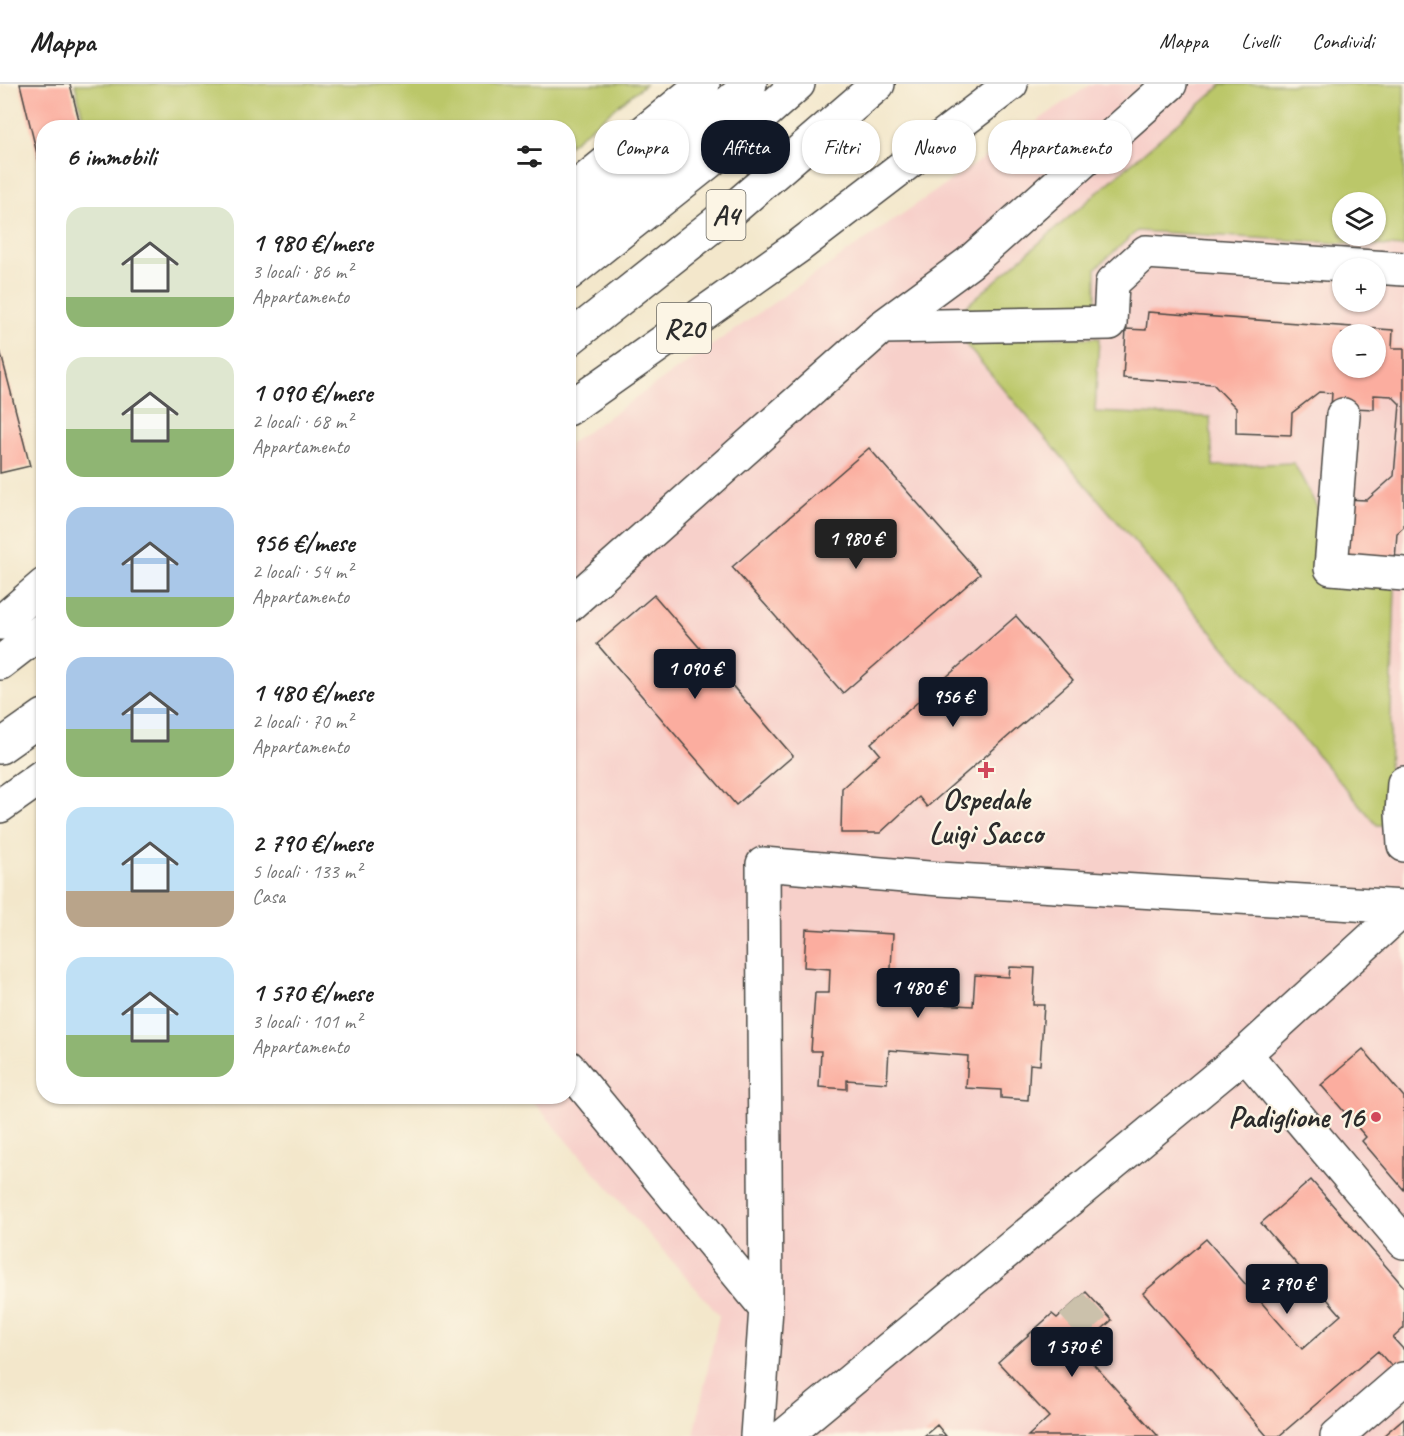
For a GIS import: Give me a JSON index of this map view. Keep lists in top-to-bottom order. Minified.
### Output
{"streets":{"main road":["A4","R20"]},"places":{"health":["Ospedale Luigi Sacco"],"other":["Padiglione 16"]},"page":{"header":"Mappa","nav":["Mappa","Livelli","Condividi"],"chip":["Compra","Affitta","Filtri","Nuovo","Appartamento"],"heading":"6 immobili","map_buttons":["+","−"],"list":[{"name":"1 980 €/mese","note":"3 locali · 86 m² · Appartamento"},{"name":"1 090 €/mese","note":"2 locali · 68 m² · Appartamento"},{"name":"956 €/mese","note":"2 locali · 54 m² · Appartamento"},{"name":"1 480 €/mese","note":"2 locali · 70 m² · Appartamento"},{"name":"2 790 €/mese","note":"5 locali · 133 m² · Casa"},{"name":"1 570 €/mese","note":"3 locali · 101 m² · Appartamento"}],"price":["1 980 €","1 090 €","956 €","1 480 €","2 790 €","1 570 €"]}}
